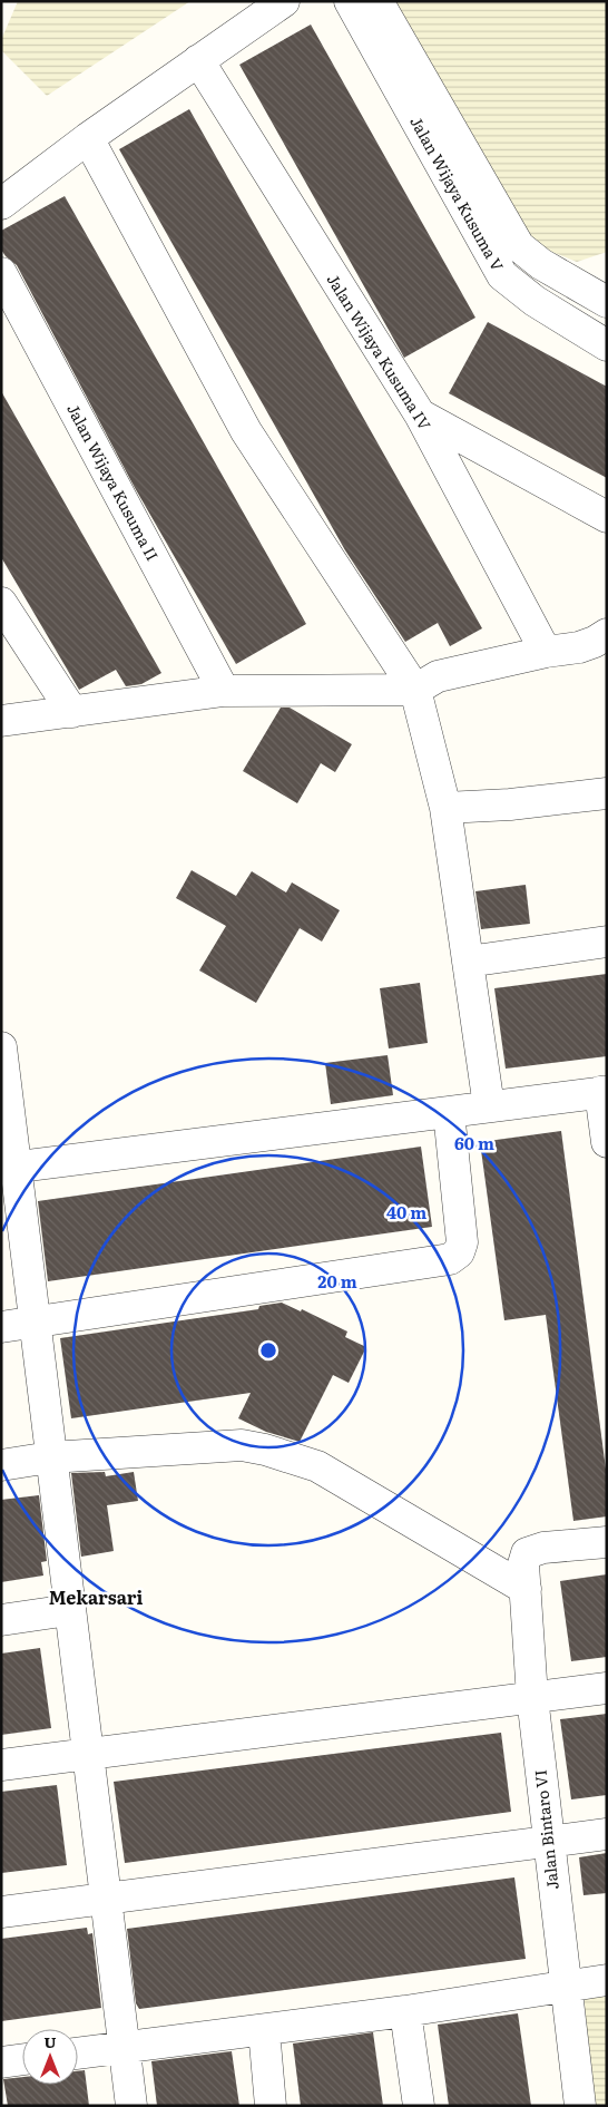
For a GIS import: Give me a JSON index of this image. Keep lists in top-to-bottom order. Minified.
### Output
{"streets":{"street":["Jalan Wijaya Kusuma V","Jalan Wijaya Kusuma IV","Jalan Wijaya Kusuma II","Jalan Bintaro VI"]},"districts":["Mekarsari"],"north":"top","rings":["60 m","40 m","20 m"]}
